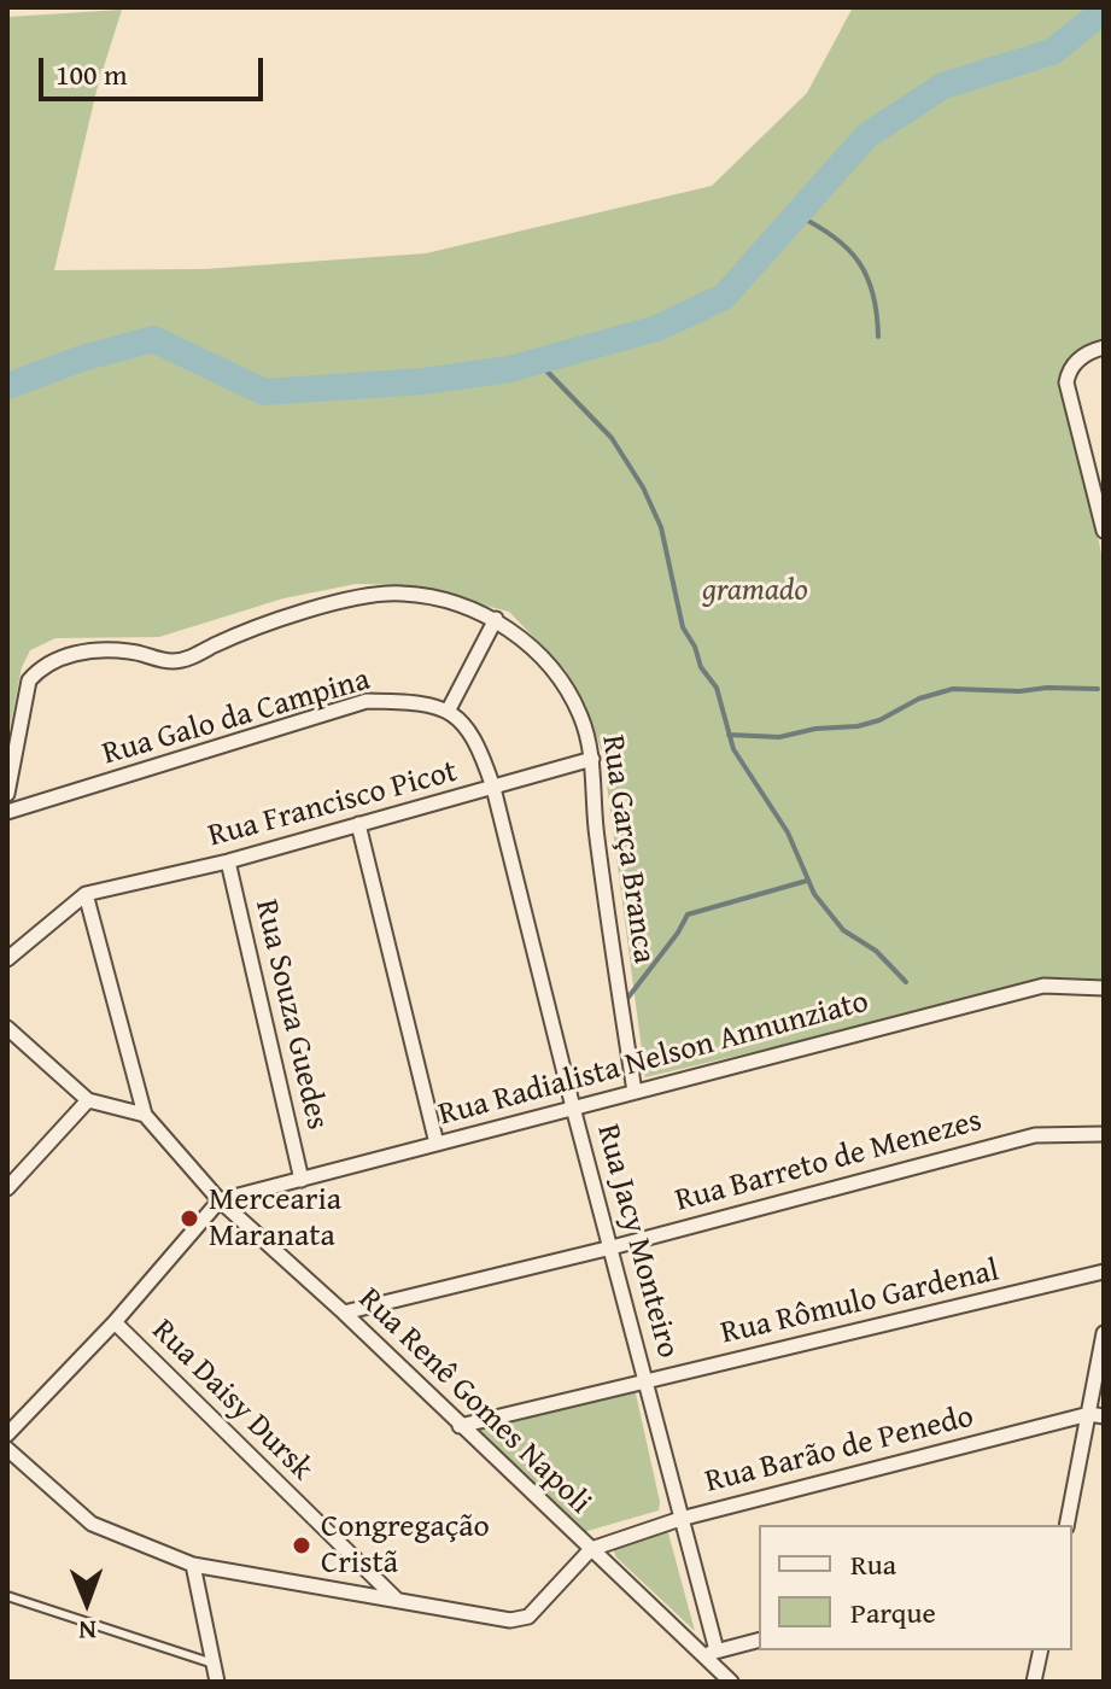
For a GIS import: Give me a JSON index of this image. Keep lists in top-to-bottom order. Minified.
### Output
{"streets":{"street":["Rua Galo da Campina","Rua Francisco Picot","Rua Garça Branca","Rua Souza Guedes","Rua Radialista Nelson Annunziato","Rua Barreto de Menezes","Rua Jacy Monteiro","Rua Rômulo Gardenal","Rua Daisy Dursk","Rua Renê Gomes Napoli","Rua Barão de Penedo"]},"crossings":[["Rua Francisco Picot","Rua Garça Branca"],["Rua Francisco Picot","Rua Souza Guedes"],["Rua Francisco Picot","Rua Jacy Monteiro"],["Rua Francisco Picot","Rua Renê Gomes Napoli"],["Rua Garça Branca","Rua Radialista Nelson Annunziato"],["Rua Souza Guedes","Rua Radialista Nelson Annunziato"],["Rua Radialista Nelson Annunziato","Rua Jacy Monteiro"],["Rua Radialista Nelson Annunziato","Rua Renê Gomes Napoli"],["Rua Barreto de Menezes","Rua Jacy Monteiro"],["Rua Barreto de Menezes","Rua Renê Gomes Napoli"],["Rua Jacy Monteiro","Rua Rômulo Gardenal"],["Rua Jacy Monteiro","Rua Renê Gomes Napoli"],["Rua Jacy Monteiro","Rua Barão de Penedo"],["Rua Rômulo Gardenal","Rua Renê Gomes Napoli"],["Rua Renê Gomes Napoli","Rua Barão de Penedo"]],"parks":["gramado"],"places":["Mercearia Maranata","Congregação Cristã"],"legend":["Rua","Parque"],"scale_bar":"100 m","north":"bottom"}
